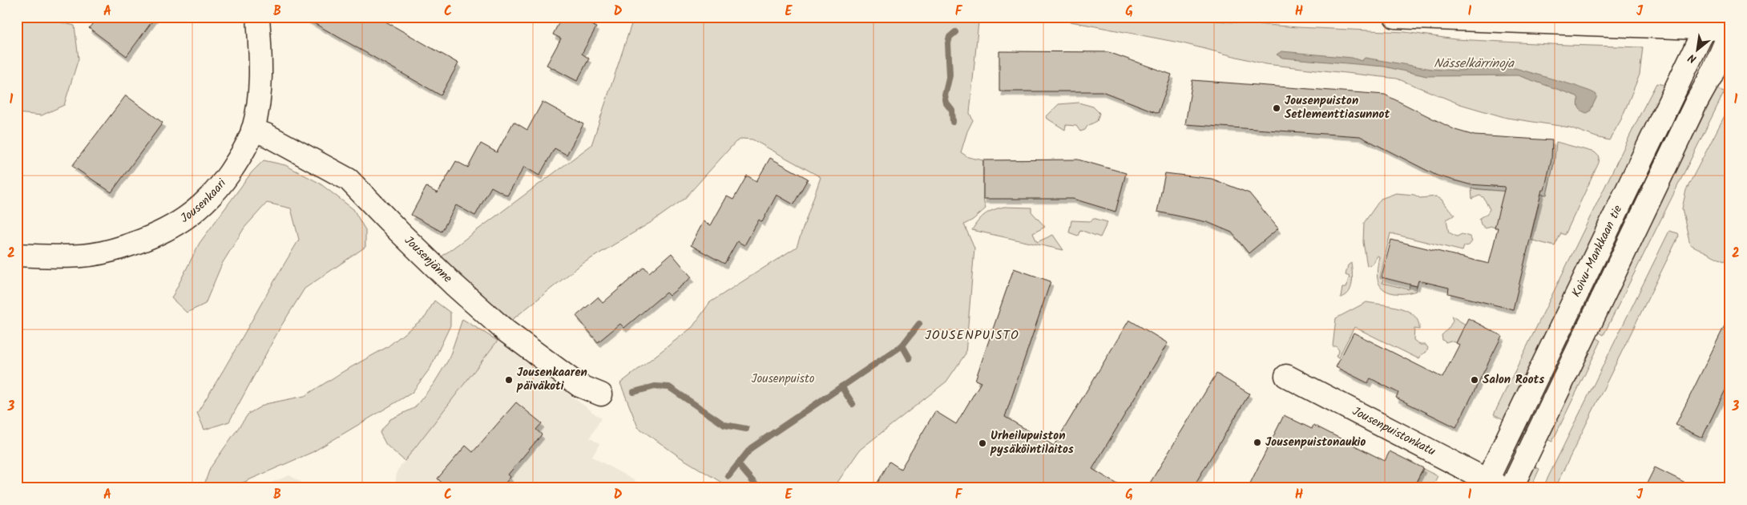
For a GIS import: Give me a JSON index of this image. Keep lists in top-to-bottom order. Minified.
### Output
{"streets":{"main road":["Jousenkaari","Koivu-Mankkaan tie","Jousenjänne","Jousenpuistonkatu"]},"crossings":[["Jousenkaari","Jousenjänne"],["Koivu-Mankkaan tie","Jousenpuistonkatu"]],"districts":["JOUSENPUISTO"],"water":["Nässelkärrinoja"],"parks":["Jousenpuisto"],"places":["Jousenpuiston Setlementtiasunnot","Jousenkaaren päiväkoti","Salon Roots","Jousenpuistonaukio","Urheilupuiston pysäköintilaitos"],"north":"bottom left","grid":{"columns":["A","B","C","D","E","F","G","H","I","J"],"rows":["1","2","3"]}}
